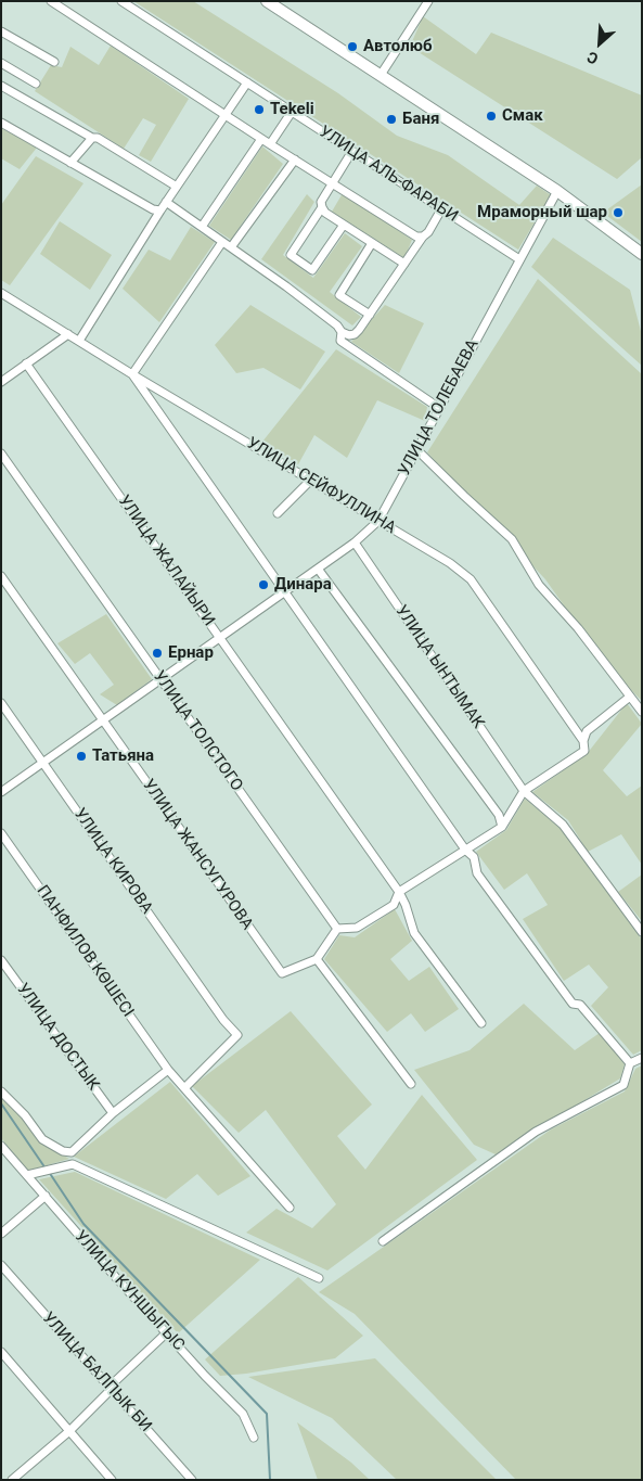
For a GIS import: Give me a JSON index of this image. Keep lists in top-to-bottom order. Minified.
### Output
{"streets":{"street":["УЛИЦА АЛЬ-ФАРАБИ","УЛИЦА ТОЛЕБАЕВА","УЛИЦА СЕЙФУЛЛИНА","УЛИЦА ЖАЛАЙЫРИ","УЛИЦА ЫНТЫМАК","УЛИЦА ТОЛСТОГО","УЛИЦА ЖАНСУГУРОВА","УЛИЦА КИРОВА","ПАНФИЛОВ КӨШЕСІ","УЛИЦА ДОСТЫК","УЛИЦА КУНШЫГЫС","УЛИЦА БАЛПЫК БИ"]},"crossings":[["УЛИЦА АЛЬ-ФАРАБИ","УЛИЦА ТОЛЕБАЕВА"],["УЛИЦА ТОЛЕБАЕВА","УЛИЦА СЕЙФУЛЛИНА"],["УЛИЦА ТОЛЕБАЕВА","УЛИЦА ЖАЛАЙЫРИ"],["УЛИЦА ТОЛЕБАЕВА","УЛИЦА ЫНТЫМАК"],["УЛИЦА ТОЛЕБАЕВА","УЛИЦА ТОЛСТОГО"],["УЛИЦА ТОЛЕБАЕВА","УЛИЦА ЖАНСУГУРОВА"],["УЛИЦА ТОЛЕБАЕВА","УЛИЦА КИРОВА"],["УЛИЦА КИРОВА","ПАНФИЛОВ КӨШЕСІ"]],"places":["Автолюб","Tekeli","Смак","Баня","Мраморный шар","Динара","Ернар","Татьяна"],"north":"bottom left"}
